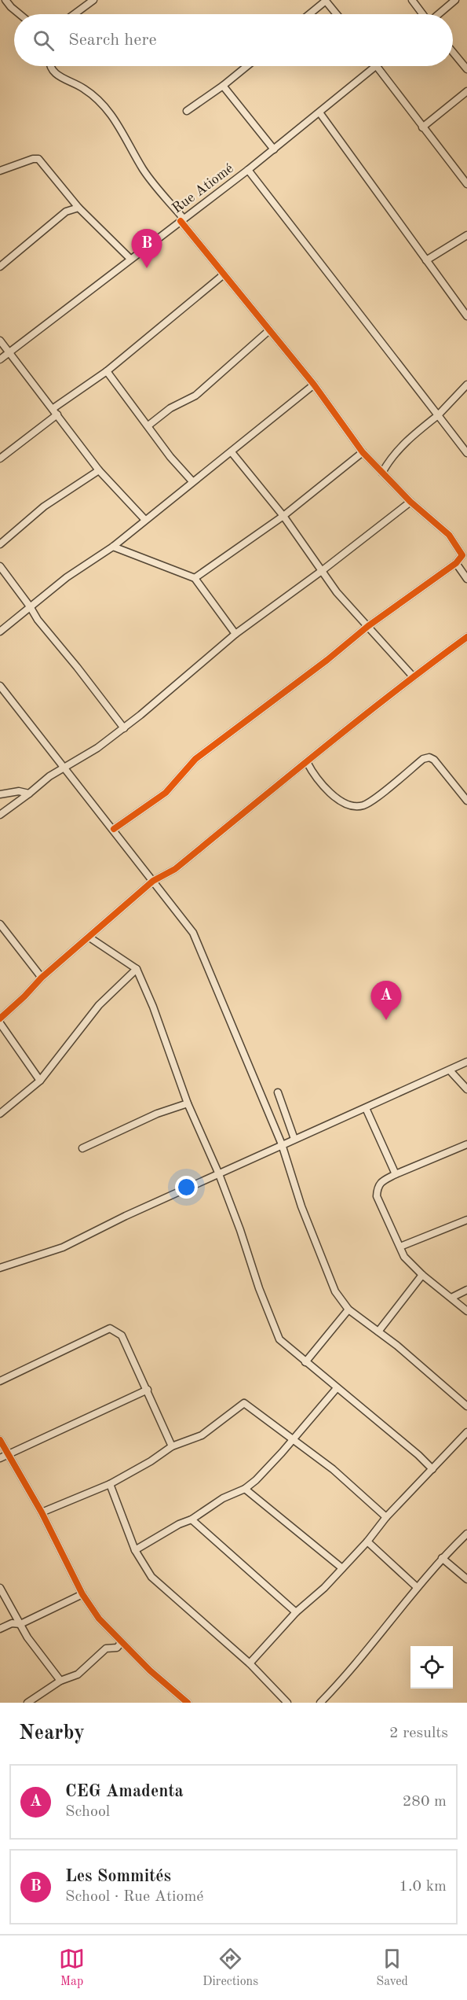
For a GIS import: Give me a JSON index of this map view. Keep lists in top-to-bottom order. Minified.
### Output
{"streets":{"street":["Rue Atiomé"]},"page":{"search":"Search here","pins":["B","A"],"heading":["Nearby","2 results"],"list":[{"mark":"A","name":"CEG Amadenta","note":"School","value":"280 m"},{"mark":"B","name":"Les Sommités","note":"School · Rue Atiomé","value":"1.0 km"}],"nav":["Map","Directions","Saved"]}}
